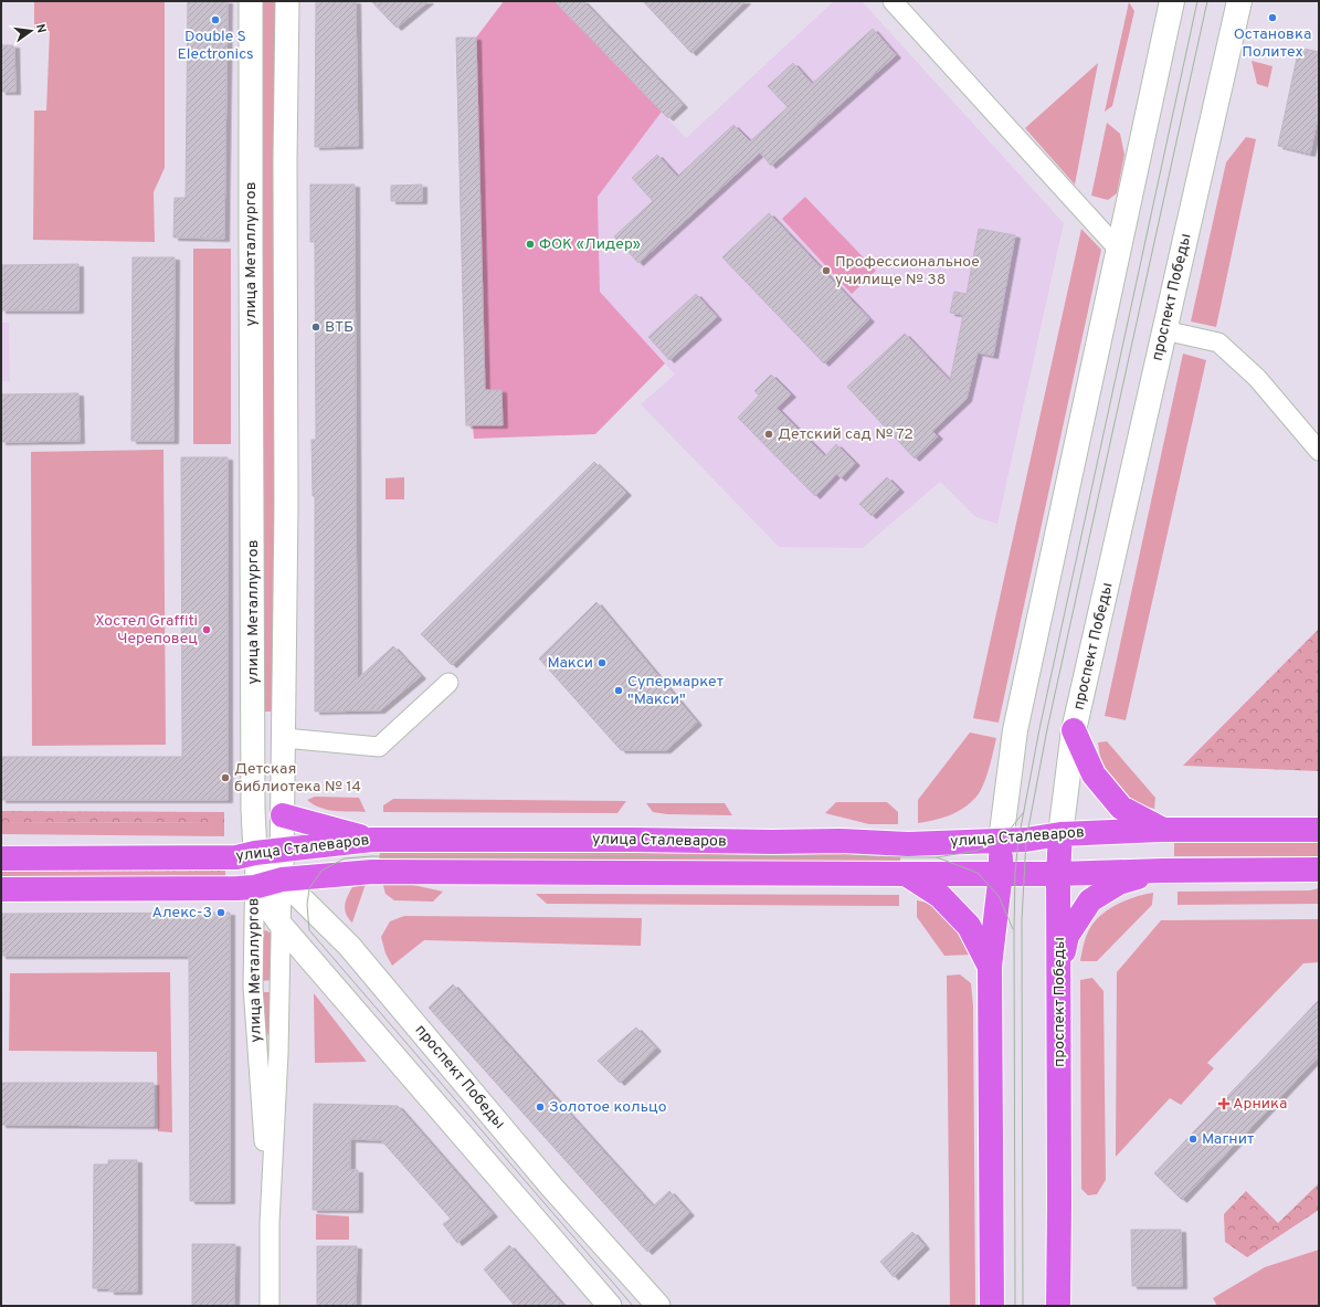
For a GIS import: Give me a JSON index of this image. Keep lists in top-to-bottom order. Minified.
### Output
{"streets":{"main road":["проспект Победы","улица Сталеваров"],"street":["улица Металлургов"]},"crossings":[["улица Металлургов","проспект Победы"],["улица Металлургов","улица Сталеваров"],["проспект Победы","улица Сталеваров"]],"places":{"other":["Остановка Политех","Double S Electronics","ФОК «Лидер»","Профессиональное училище № 38","ВТБ","Детский сад № 72","Хостел Graffiti Череповец","Макси","Супермаркет \"Макси\"","Детская библиотека № 14","Алекс-3","Золотое кольцо","Магнит"],"health":["Арника"]},"north":"right"}
